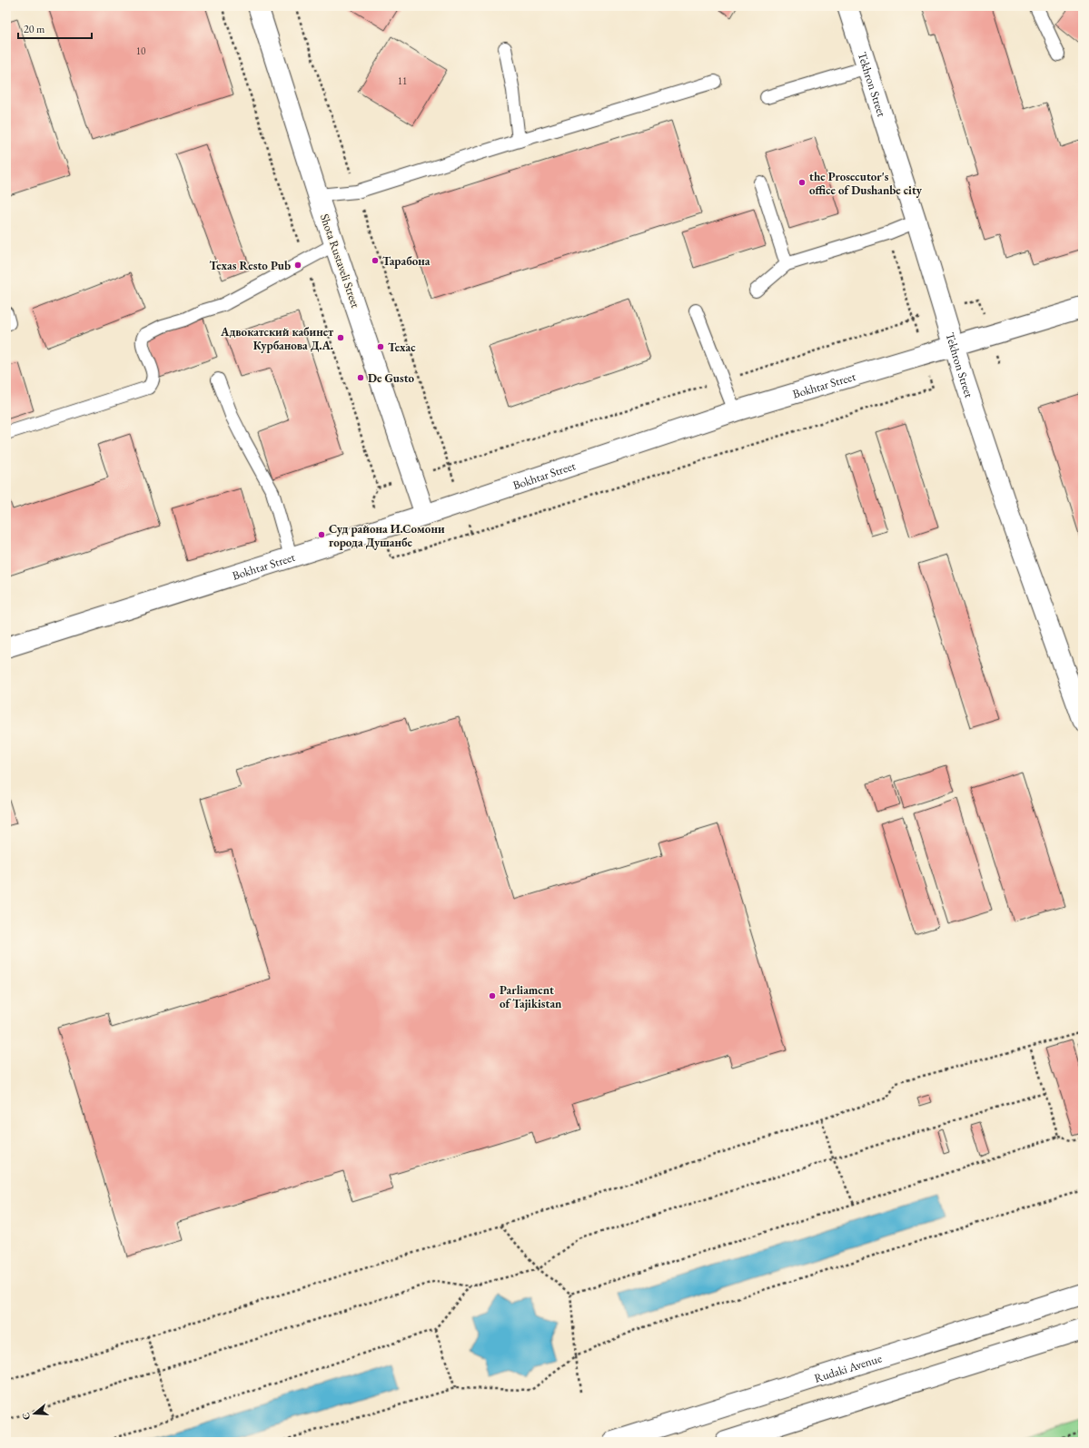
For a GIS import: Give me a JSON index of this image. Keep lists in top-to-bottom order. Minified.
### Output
{"streets":{"main road":["Tekhron Street","Shota Rustaveli Street","Bokhtar Street","Rudaki Avenue"]},"crossings":[["Tekhron Street","Bokhtar Street"],["Shota Rustaveli Street","Bokhtar Street"]],"places":["the Prosecutor's office of Dushanbe city","Тарабона","Texas Resto Pub","Адвокатский кабинет Курбанова Д.А.","Техас","De Gusto","Суд района И.Сомони города Душанбе","Parliament of Tajikistan"],"house_numbers":["10","11"],"scale_bar":"20 m","north":"left"}
